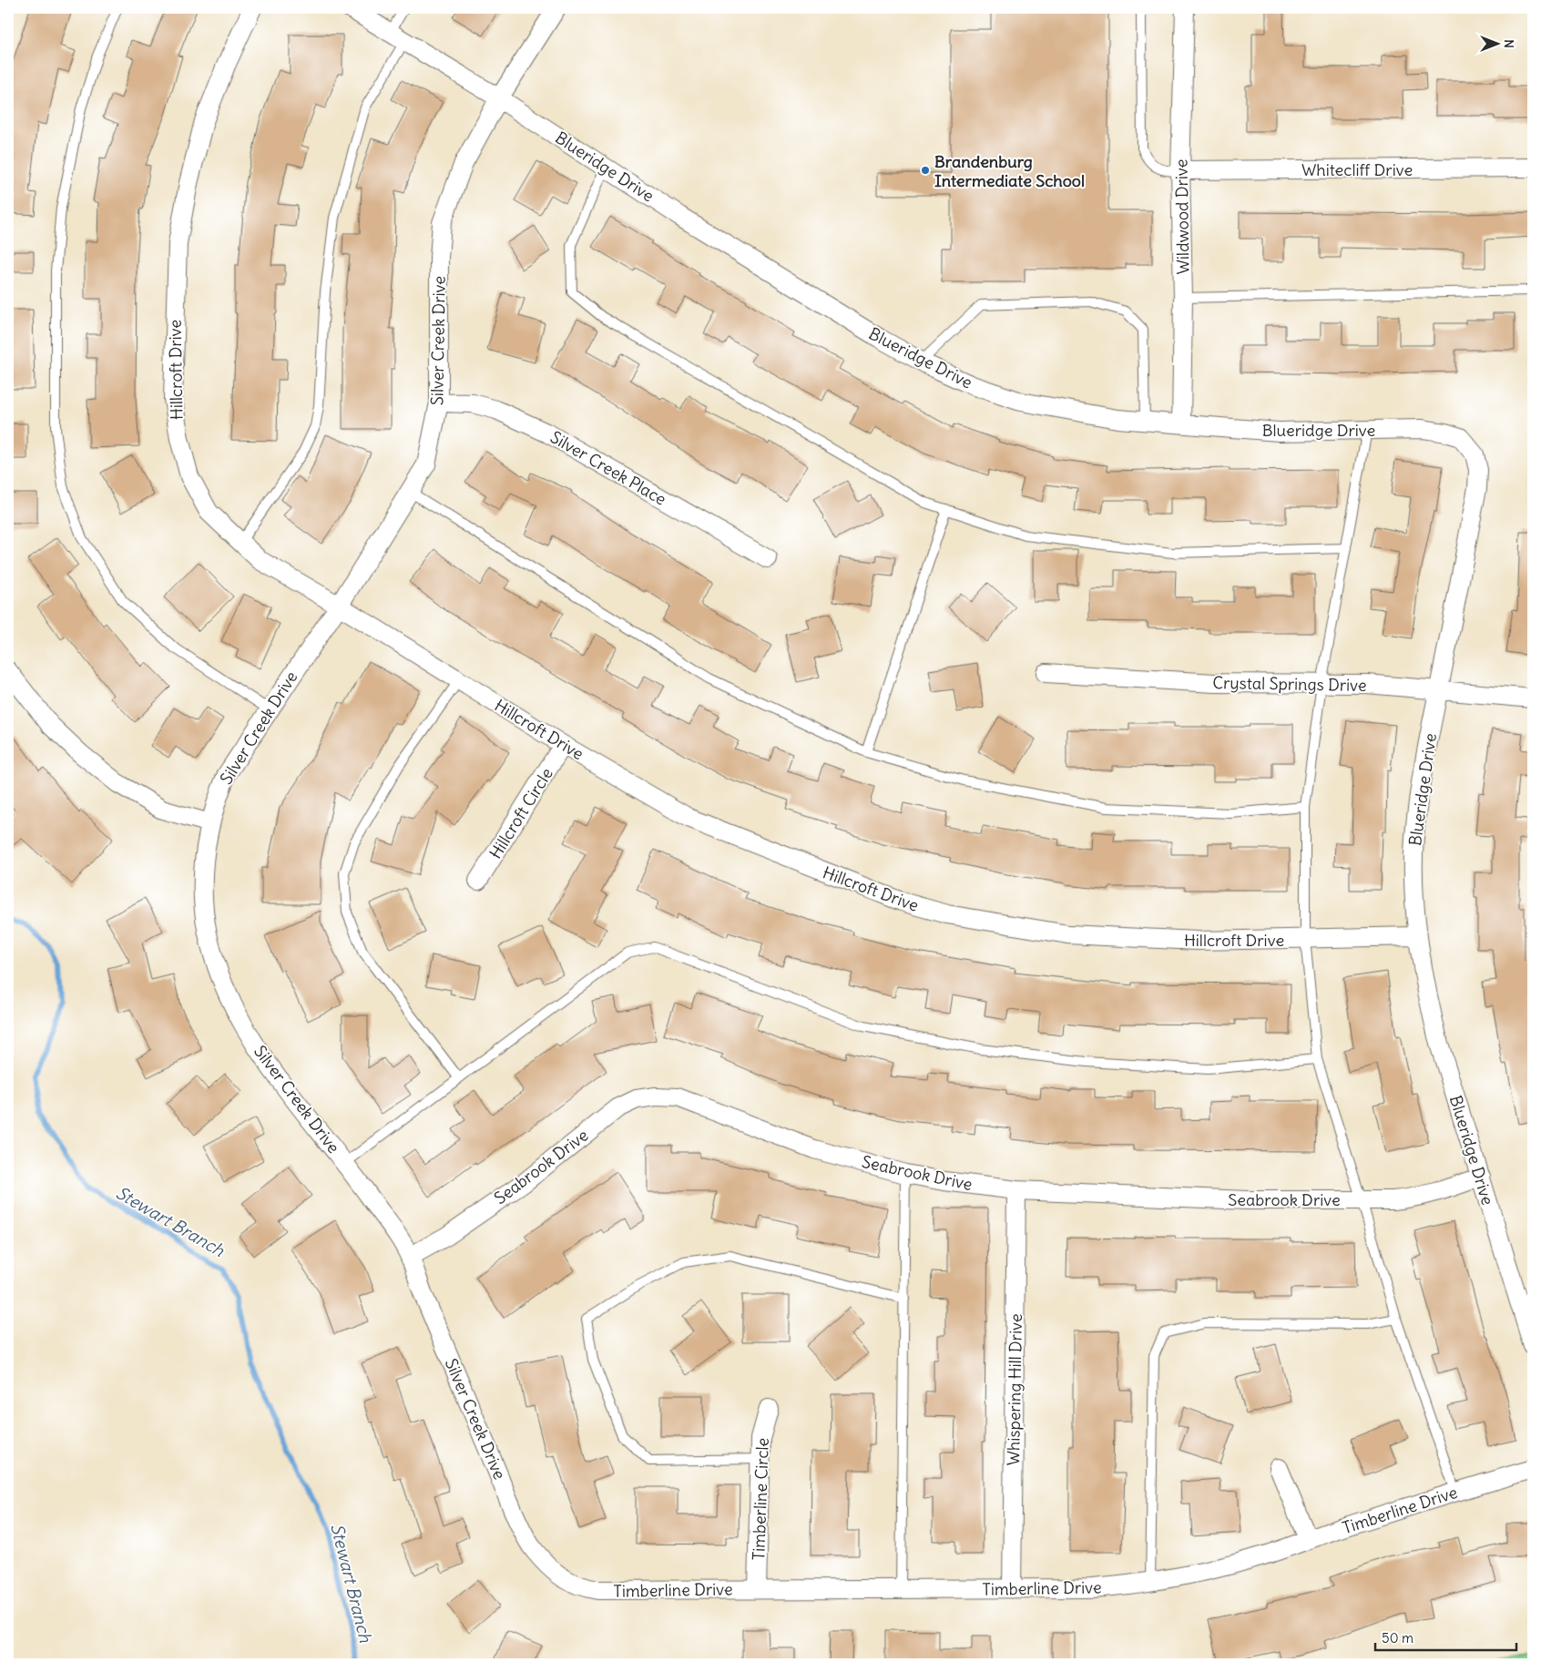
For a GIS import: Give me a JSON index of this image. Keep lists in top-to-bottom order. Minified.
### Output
{"streets":{"street":["Blueridge Drive","Whitecliff Drive","Wildwood Drive","Silver Creek Drive","Hillcroft Drive","Silver Creek Place","Crystal Springs Drive","Hillcroft Circle","Seabrook Drive","Whispering Hill Drive","Timberline Circle","Timberline Drive"]},"crossings":[["Blueridge Drive","Wildwood Drive"],["Blueridge Drive","Silver Creek Drive"],["Blueridge Drive","Hillcroft Drive"],["Blueridge Drive","Crystal Springs Drive"],["Blueridge Drive","Seabrook Drive"],["Whitecliff Drive","Wildwood Drive"],["Silver Creek Drive","Hillcroft Drive"],["Silver Creek Drive","Silver Creek Place"],["Silver Creek Drive","Seabrook Drive"],["Silver Creek Drive","Timberline Drive"],["Hillcroft Drive","Hillcroft Circle"],["Seabrook Drive","Whispering Hill Drive"],["Whispering Hill Drive","Timberline Drive"],["Timberline Circle","Timberline Drive"]],"water":["Stewart Branch"],"places":["Brandenburg Intermediate School"],"scale_bar":"50 m","north":"right"}
